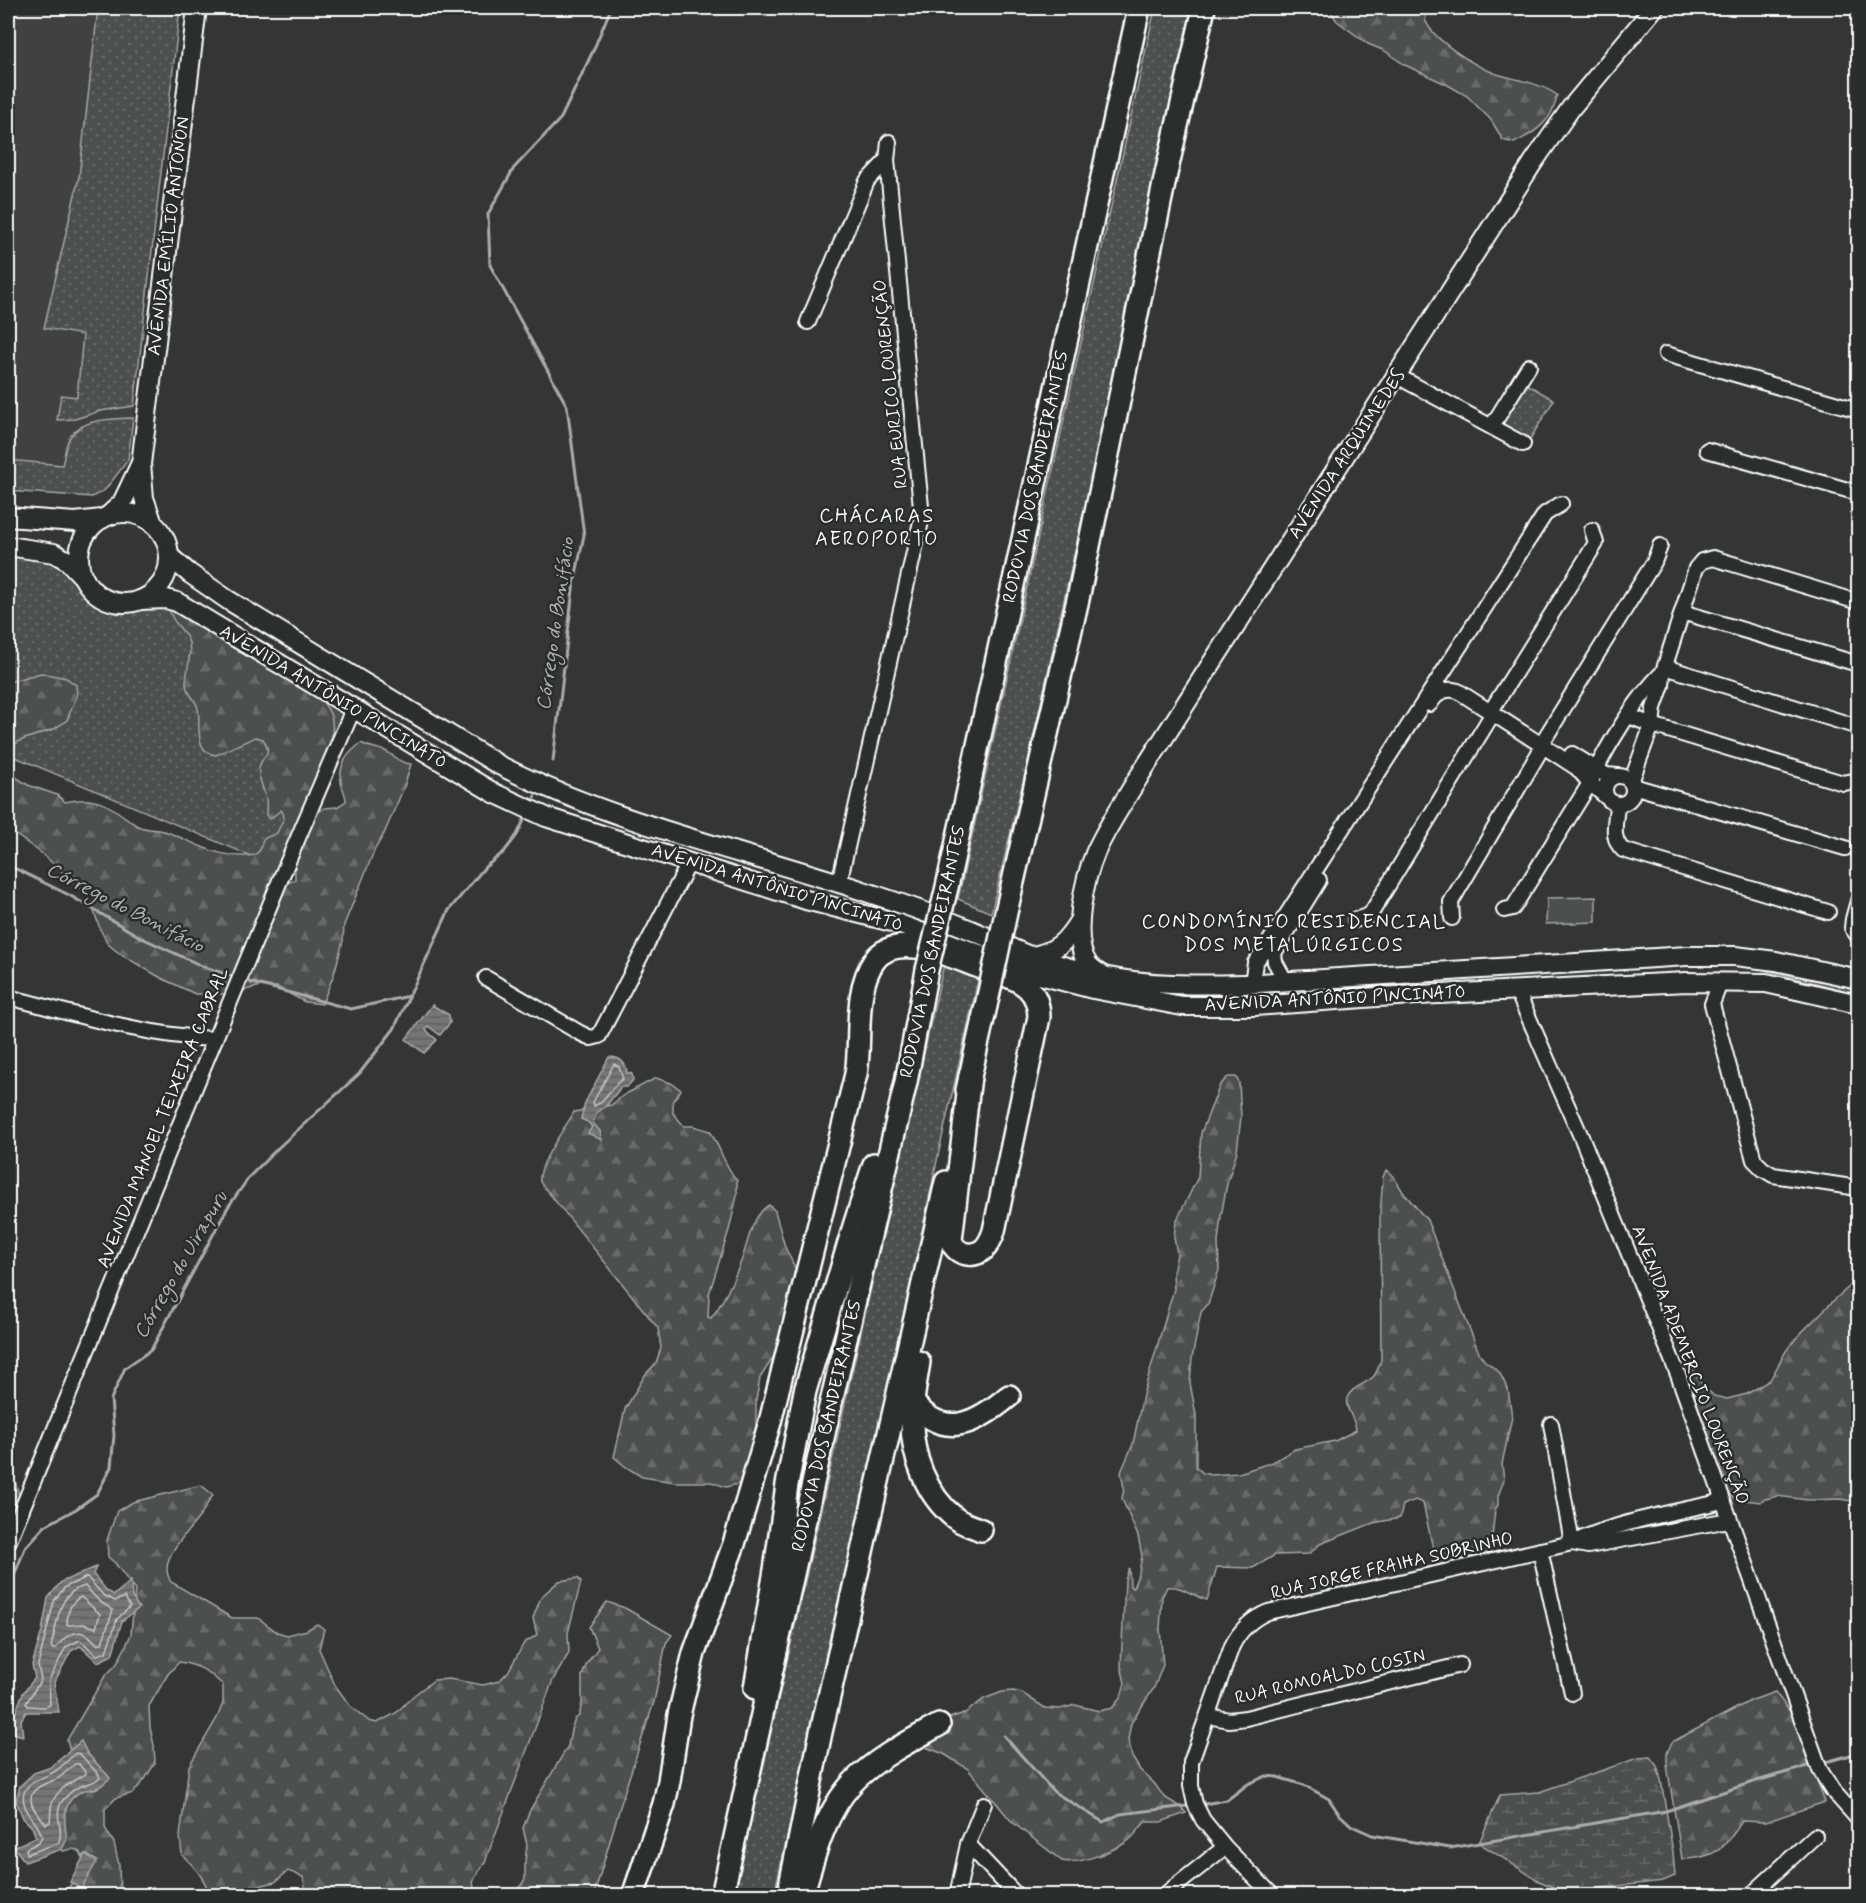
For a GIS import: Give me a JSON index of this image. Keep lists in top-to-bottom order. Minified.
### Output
{"streets":{"highway":["RODOVIA DOS BANDEIRANTES"],"main road":["AVENIDA EMÍLIO ANTONON","AVENIDA ARQUIMEDES","AVENIDA ANTÔNIO PINCINATO"],"street":["RUA EURICO LOURENÇÃO","AVENIDA MANOEL TEIXEIRA CABRAL","AVENIDA ADEMERCIO LOURENÇÃO","RUA JORGE FRAIHA SOBRINHO","RUA ROMOALDO COSIN"]},"crossings":[["AVENIDA EMÍLIO ANTONON","AVENIDA ANTÔNIO PINCINATO"],["RUA EURICO LOURENÇÃO","AVENIDA ANTÔNIO PINCINATO"],["AVENIDA ARQUIMEDES","AVENIDA ANTÔNIO PINCINATO"],["AVENIDA ANTÔNIO PINCINATO","AVENIDA MANOEL TEIXEIRA CABRAL"],["AVENIDA ANTÔNIO PINCINATO","AVENIDA ADEMERCIO LOURENÇÃO"],["RUA JORGE FRAIHA SOBRINHO","RUA ROMOALDO COSIN"]],"districts":["CHÁCARAS AEROPORTO","CONDOMÍNIO RESIDENCIAL DOS METALÚRGICOS"],"water":["Córrego do Bonifácio","Córrego do Uirapuru"]}
